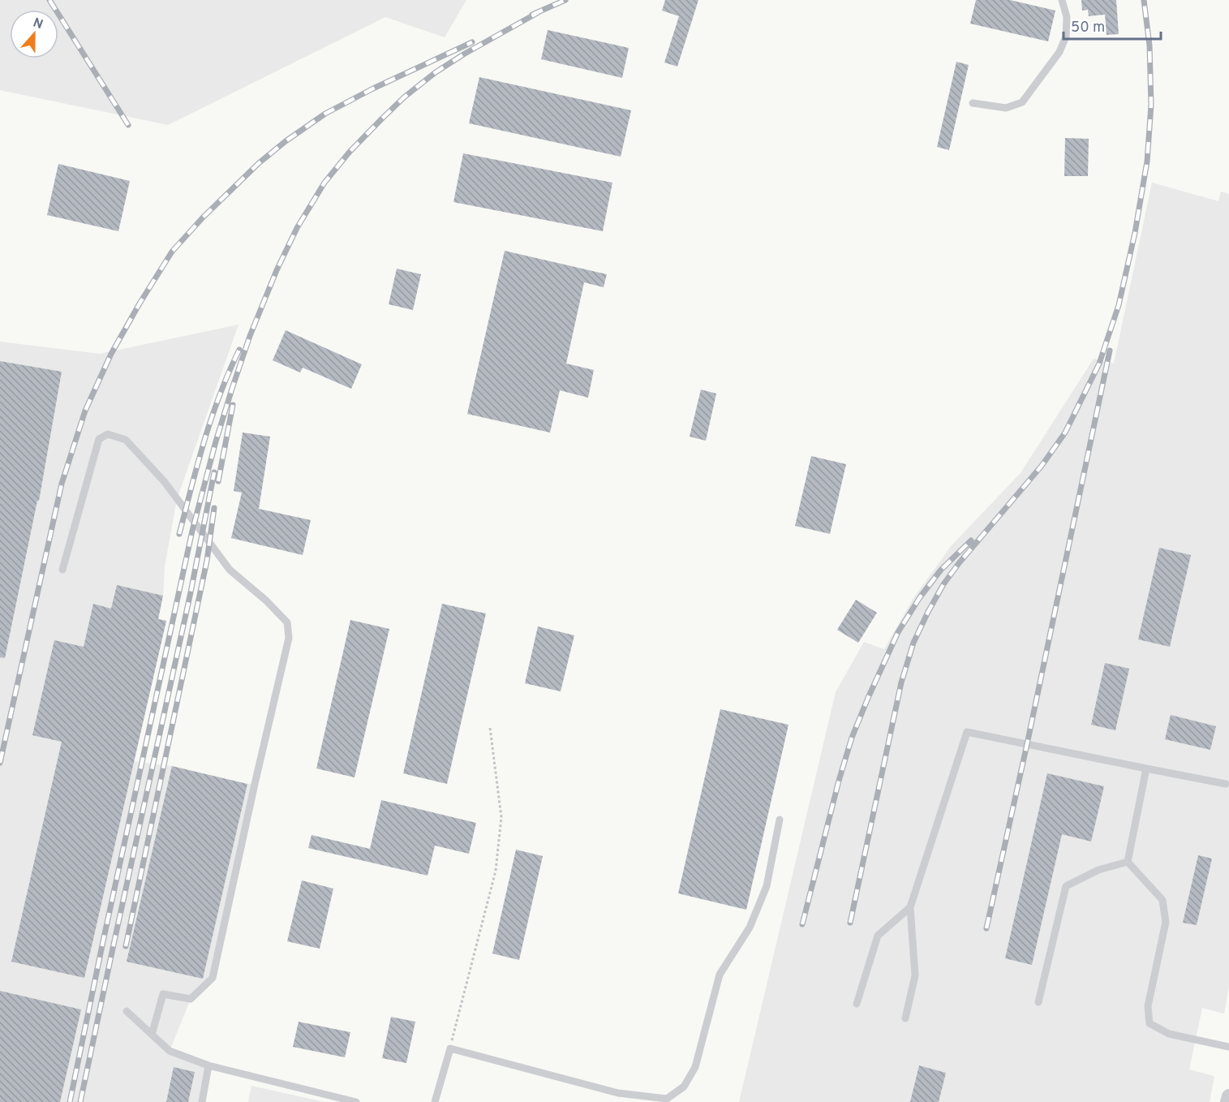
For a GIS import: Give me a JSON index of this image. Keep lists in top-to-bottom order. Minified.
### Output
{"scale_bar":"50 m","north":"top"}
